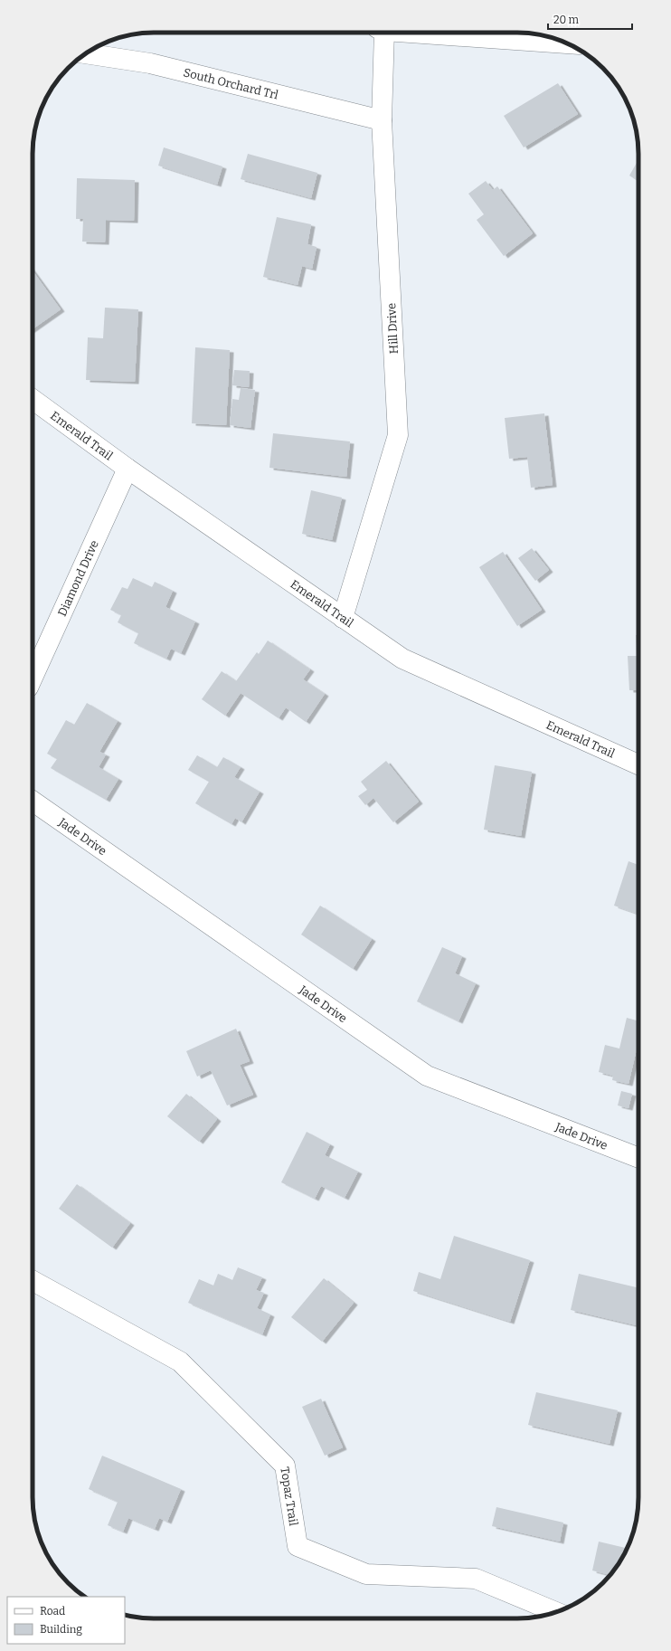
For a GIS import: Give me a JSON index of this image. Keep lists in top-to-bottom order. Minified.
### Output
{"streets":{"street":["South Orchard Trl","Hill Drive","Emerald Trail","Diamond Drive","Jade Drive","Topaz Trail"]},"crossings":[["South Orchard Trl","Hill Drive"],["Hill Drive","Emerald Trail"],["Emerald Trail","Diamond Drive"]],"legend":["Road","Building"],"scale_bar":"20 m"}
